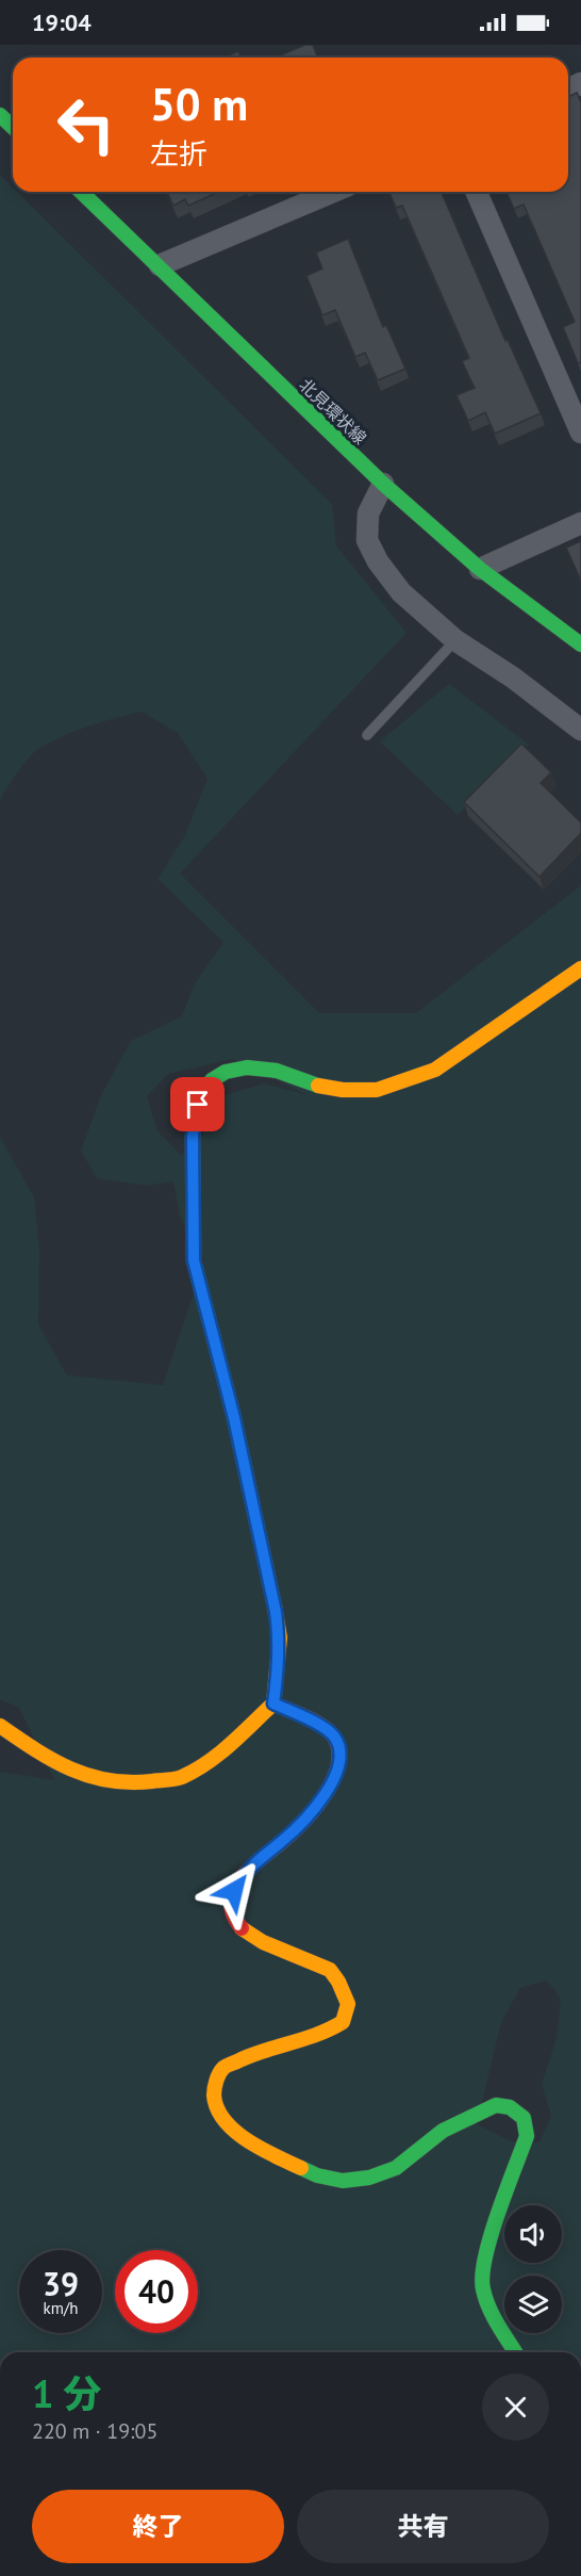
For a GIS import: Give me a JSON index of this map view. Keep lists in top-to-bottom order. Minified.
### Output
{"streets":{"street":["北見環状線"]},"page":{"status":"19:04","turn":["50 m","左折"],"speed":"39 km/h","limit":"40","heading":["1 分","220 m · 19:05"],"buttons":["終了","共有"]}}
